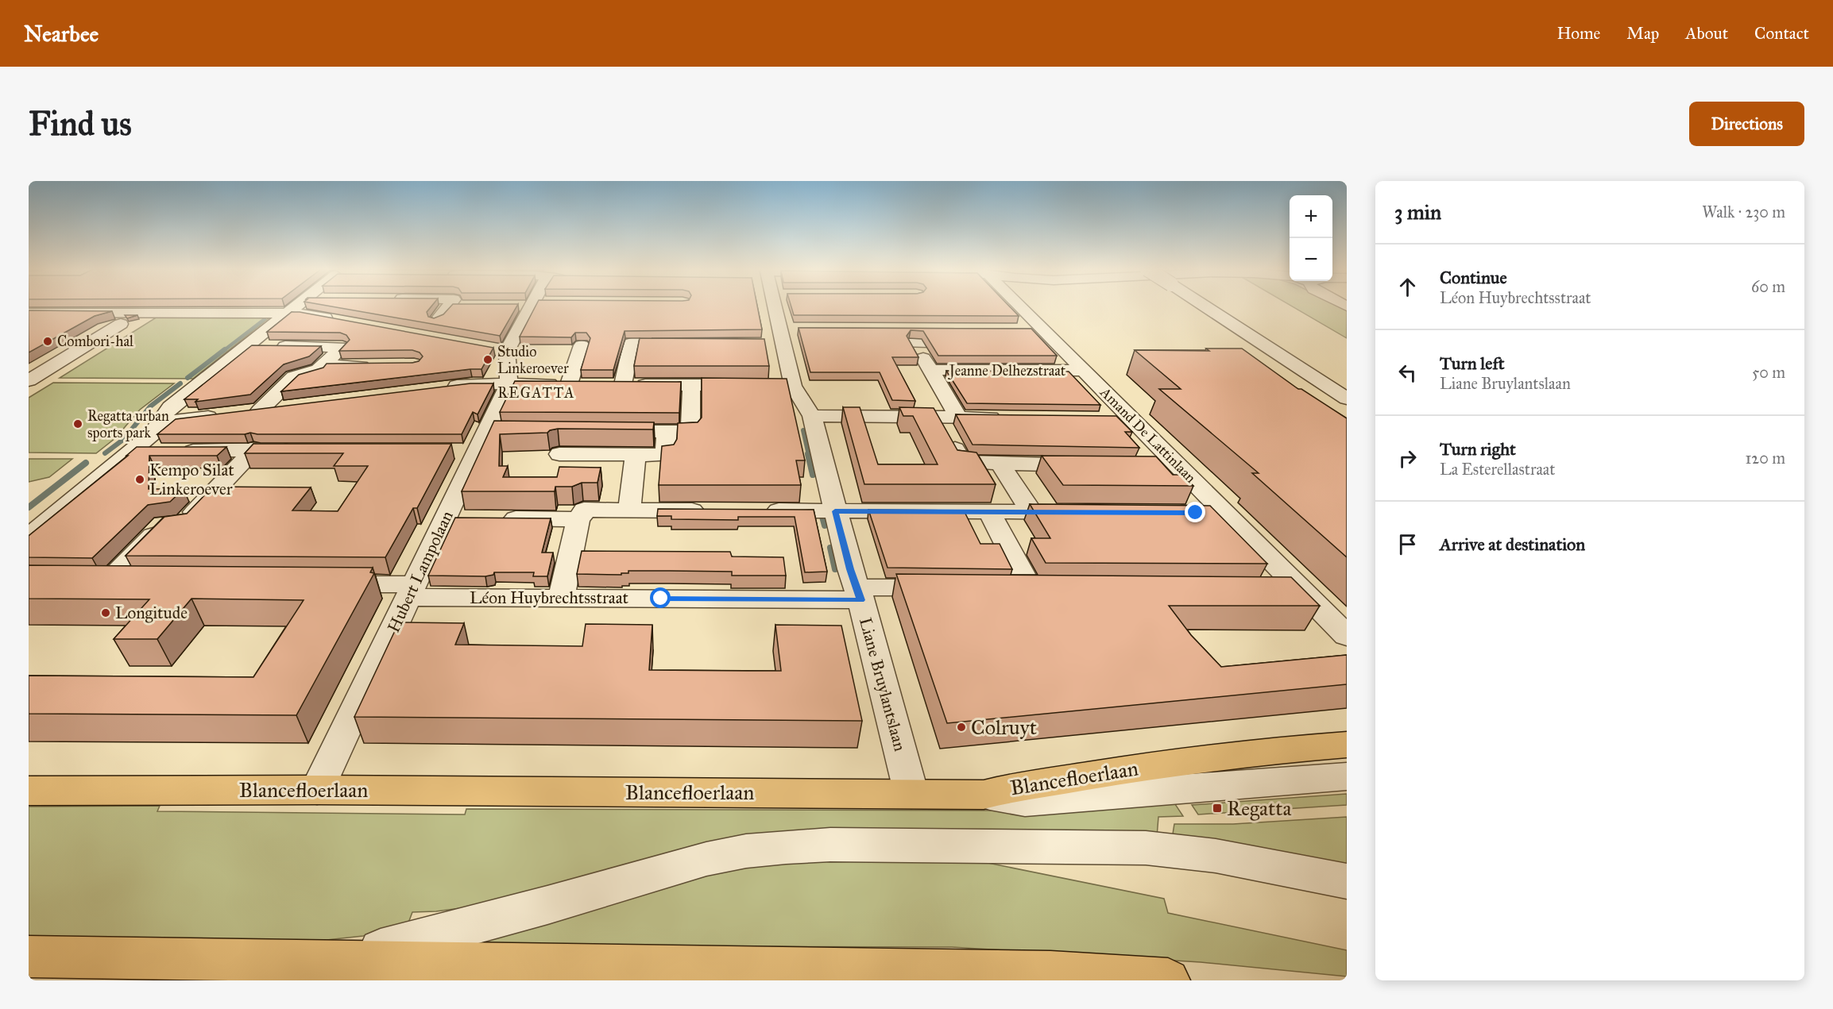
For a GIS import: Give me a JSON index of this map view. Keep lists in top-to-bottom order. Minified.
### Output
{"streets":{"main road":["Blancefloerlaan"],"street":["Jeanne Delhezstraat","Amand De Lattinlaan","Hubert Lampolaan","Léon Huybrechtsstraat","Liane Bruylantslaan"]},"crossings":[["Jeanne Delhezstraat","Amand De Lattinlaan"],["Hubert Lampolaan","Léon Huybrechtsstraat"],["Hubert Lampolaan","Blancefloerlaan"],["Léon Huybrechtsstraat","Liane Bruylantslaan"],["Liane Bruylantslaan","Blancefloerlaan"]],"districts":["REGATTA"],"places":{"other":["Combori-hal","Studio Linkeroever","Regatta urban sports park","Kempo Silat Linkeroever","Longitude","Colruyt"],"transit":["Regatta"]},"page":{"header":"Nearbee","nav":["Home","Map","About","Contact"],"buttons":"Directions","title":"Find us","heading":["3 min","Walk · 230 m"],"map_buttons":["+","−"],"list":[["Continue","Léon Huybrechtsstraat","60 m"],["Turn left","Liane Bruylantslaan","50 m"],["Turn right","La Esterellastraat","120 m"],"Arrive at destination"]}}
